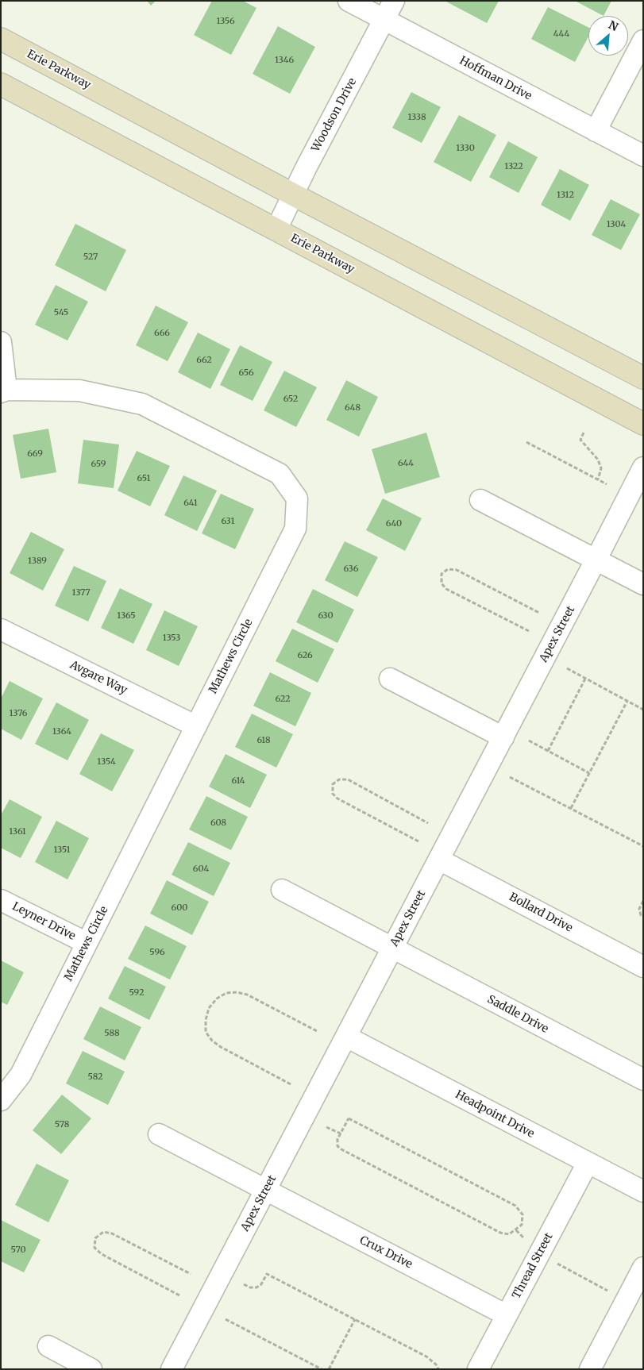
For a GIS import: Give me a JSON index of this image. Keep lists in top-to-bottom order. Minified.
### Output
{"streets":{"main road":["Erie Parkway"],"street":["Hoffman Drive","Woodson Drive","Apex Street","Mathews Circle","Avgare Way","Bollard Drive","Leyner Drive","Saddle Drive","Headpoint Drive","Crux Drive","Thread Street"]},"crossings":[["Erie Parkway","Woodson Drive"],["Hoffman Drive","Woodson Drive"],["Apex Street","Bollard Drive"],["Apex Street","Saddle Drive"],["Apex Street","Headpoint Drive"],["Apex Street","Crux Drive"],["Mathews Circle","Avgare Way"],["Mathews Circle","Leyner Drive"],["Headpoint Drive","Thread Street"],["Crux Drive","Thread Street"]],"house_numbers":["1356","444","1346","1338","1330","1322","1312","1304","527","545","666","662","656","652","648","669","644","659","651","641","631","640","1389","636","1377","1365","630","1353","626","622","1376","1364","618","1354","614","608","1361","1351","604","600","596","592","588","582","578","570"],"north":"top right"}
